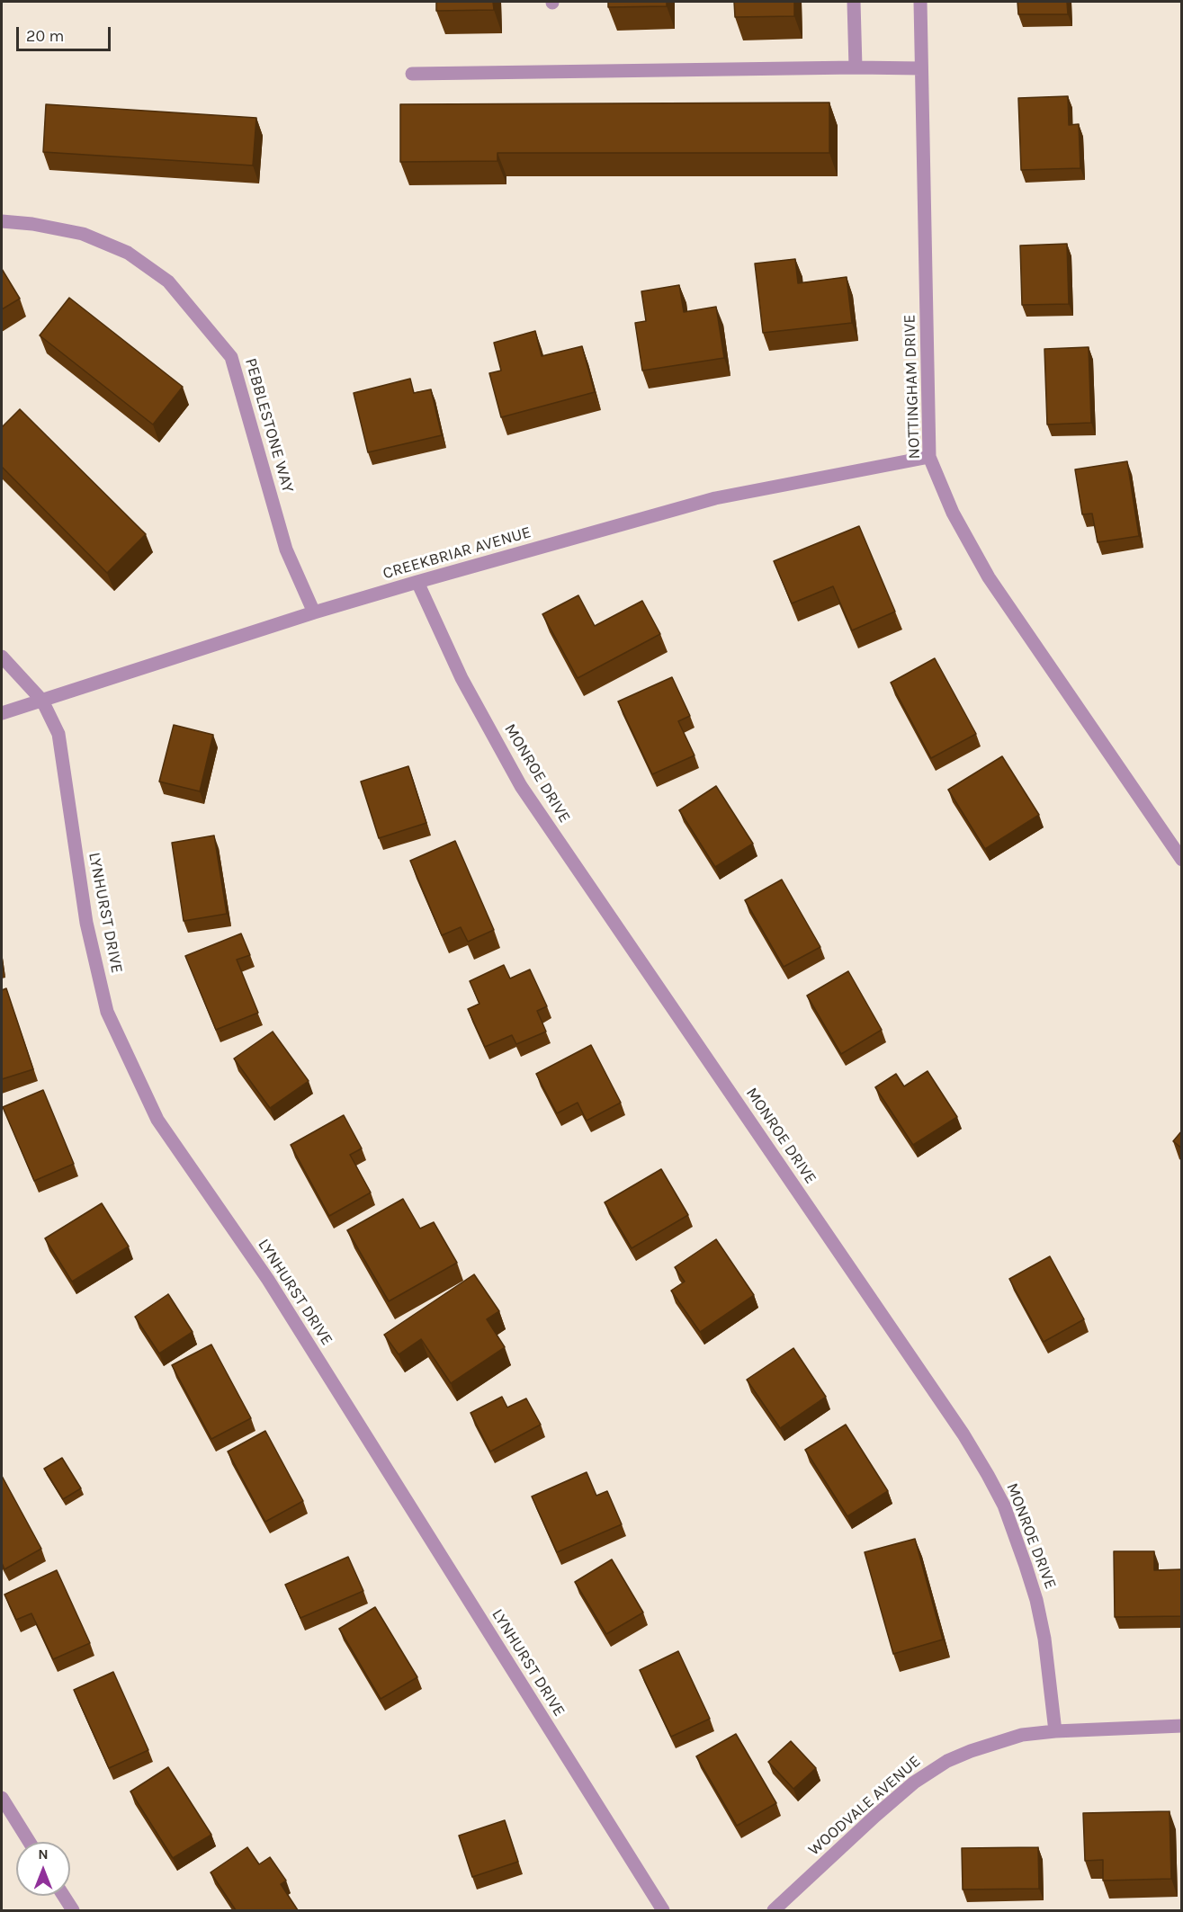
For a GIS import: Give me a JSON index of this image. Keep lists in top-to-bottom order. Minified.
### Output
{"streets":{"street":["NOTTINGHAM DRIVE","PEBBLESTONE WAY","CREEKBRIAR AVENUE","MONROE DRIVE","LYNHURST DRIVE","WOODVALE AVENUE"]},"crossings":[["NOTTINGHAM DRIVE","CREEKBRIAR AVENUE"],["PEBBLESTONE WAY","CREEKBRIAR AVENUE"],["CREEKBRIAR AVENUE","MONROE DRIVE"],["CREEKBRIAR AVENUE","LYNHURST DRIVE"],["MONROE DRIVE","WOODVALE AVENUE"]],"scale_bar":"20 m","north":"top"}
